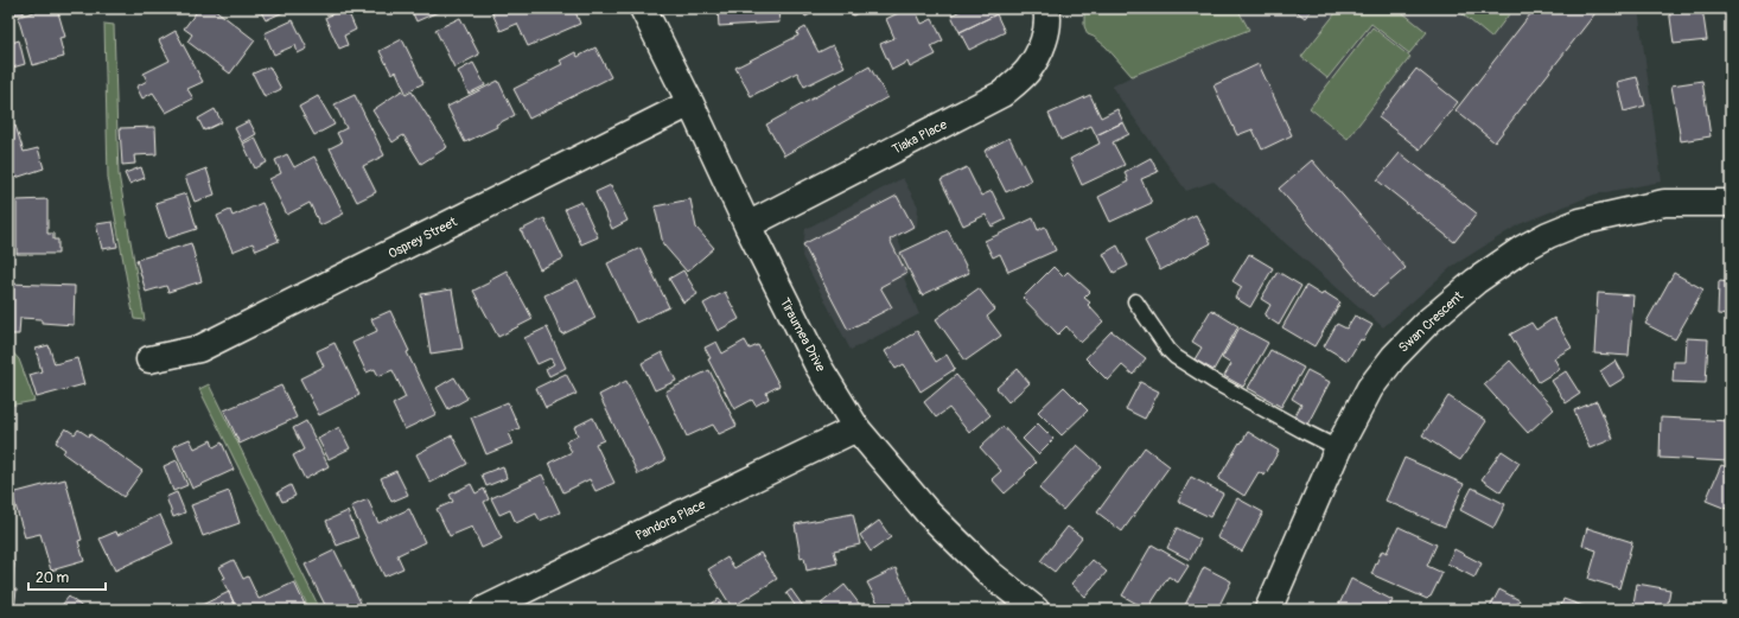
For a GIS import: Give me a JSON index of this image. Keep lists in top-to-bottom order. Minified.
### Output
{"streets":{"street":["Tiaka Place","Osprey Street","Swan Crescent","Tiraumea Drive","Pandora Place"]},"crossings":[["Tiaka Place","Tiraumea Drive"],["Osprey Street","Tiraumea Drive"],["Tiraumea Drive","Pandora Place"]],"scale_bar":"20 m"}
